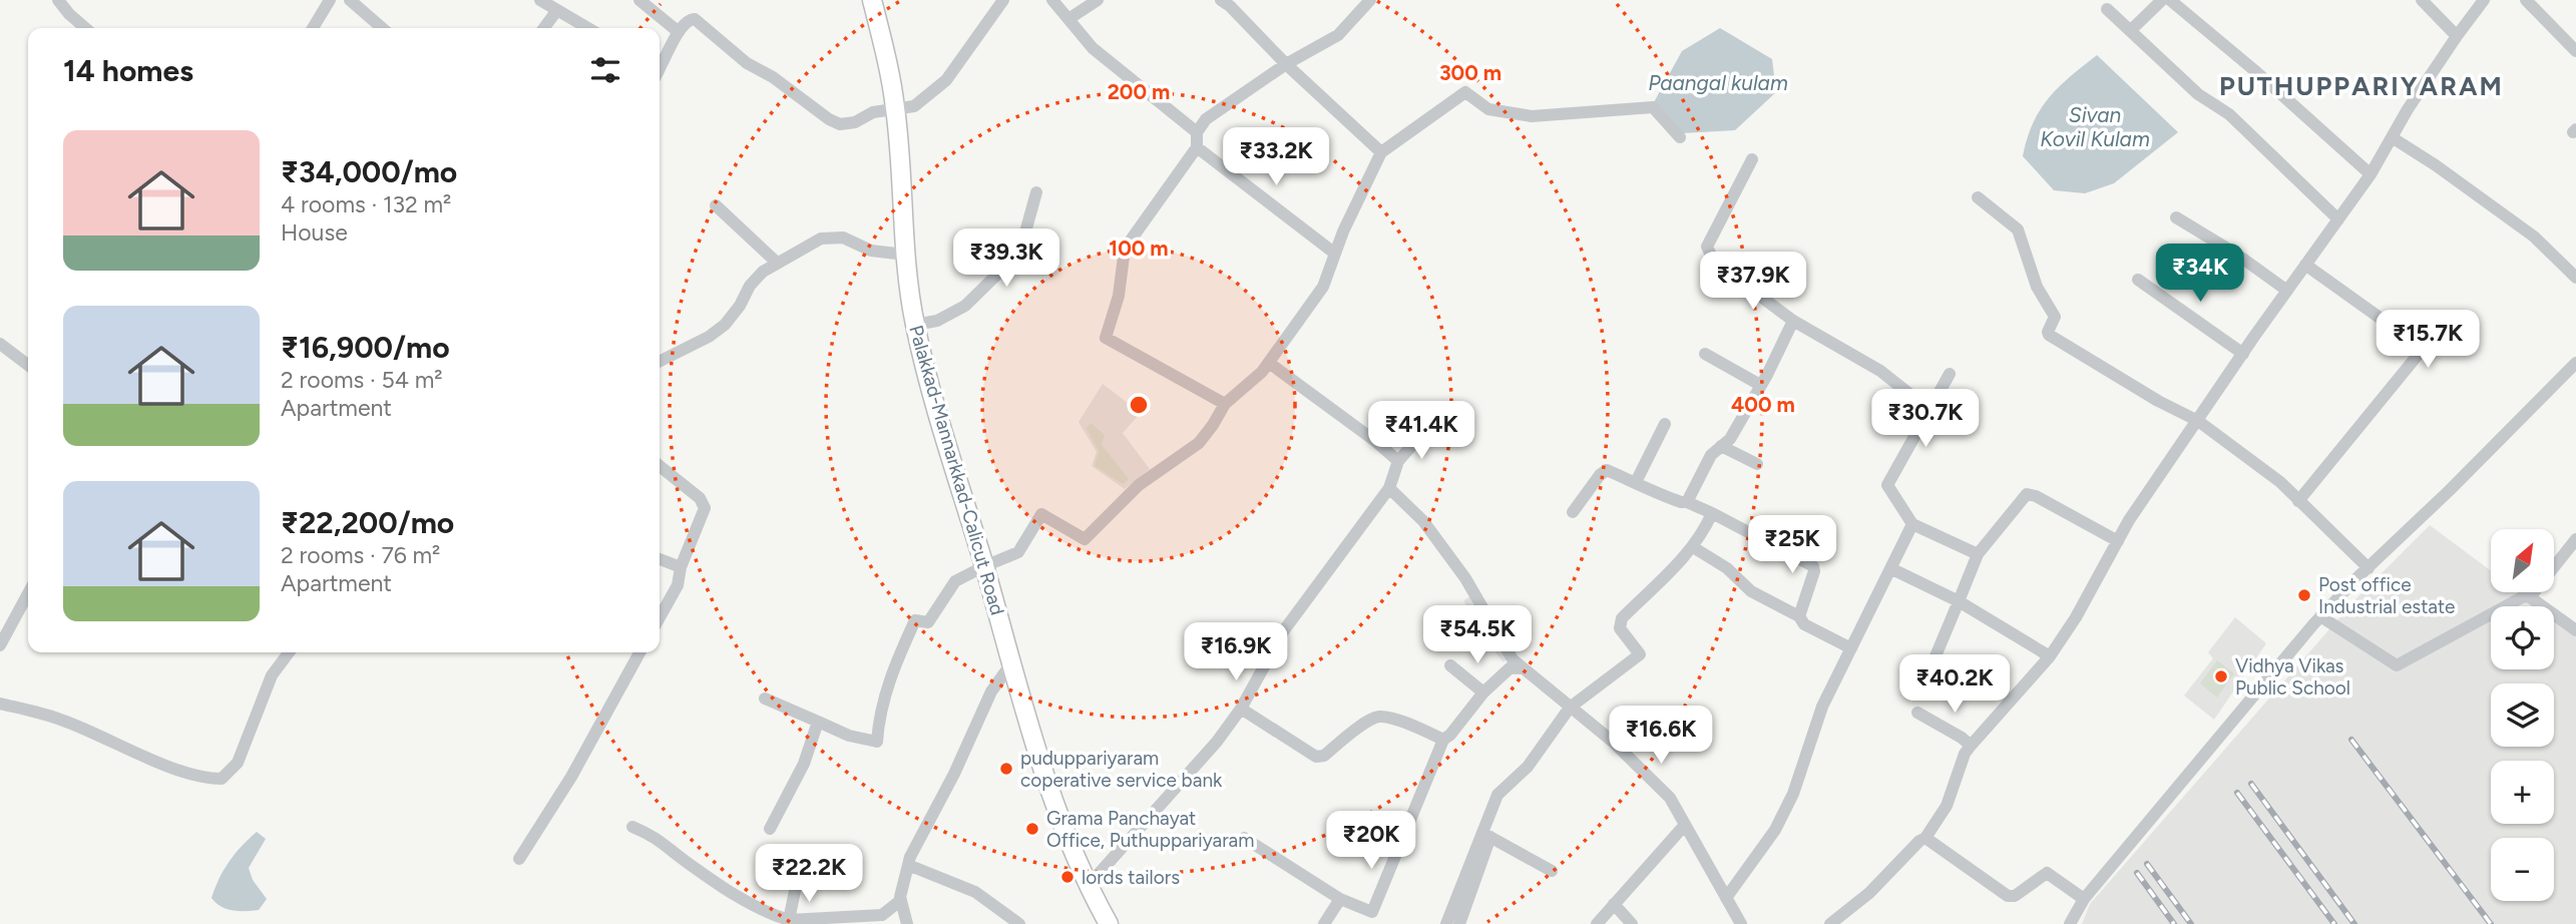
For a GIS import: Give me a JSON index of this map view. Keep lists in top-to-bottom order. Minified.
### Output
{"streets":{"highway":["Palakkad-Mannarkkad-Calicut Road"]},"districts":["PUTHUPPARIYARAM"],"water":["Paangal kulam","Sivan Kovil Kulam"],"places":["Post office Industrial estate","Vidhya Vikas Public School","puduppariyaram coperative service bank","Grama Panchayat Office, Puthuppariyaram","lords tailors"],"north":"top right","page":{"heading":"14 homes","list":[{"name":"₹34,000/mo","note":"4 rooms · 132 m² · House"},{"name":"₹16,900/mo","note":"2 rooms · 54 m² · Apartment"},{"name":"₹22,200/mo","note":"2 rooms · 76 m² · Apartment"}],"price":["₹33.2K","₹39.3K","₹34K","₹37.9K","₹15.7K","₹30.7K","₹41.4K","₹25K","₹54.5K","₹16.9K","₹40.2K","₹16.6K","₹20K","₹22.2K"],"map_buttons":["+","−"]},"rings":["300 m","200 m","100 m","400 m"]}
